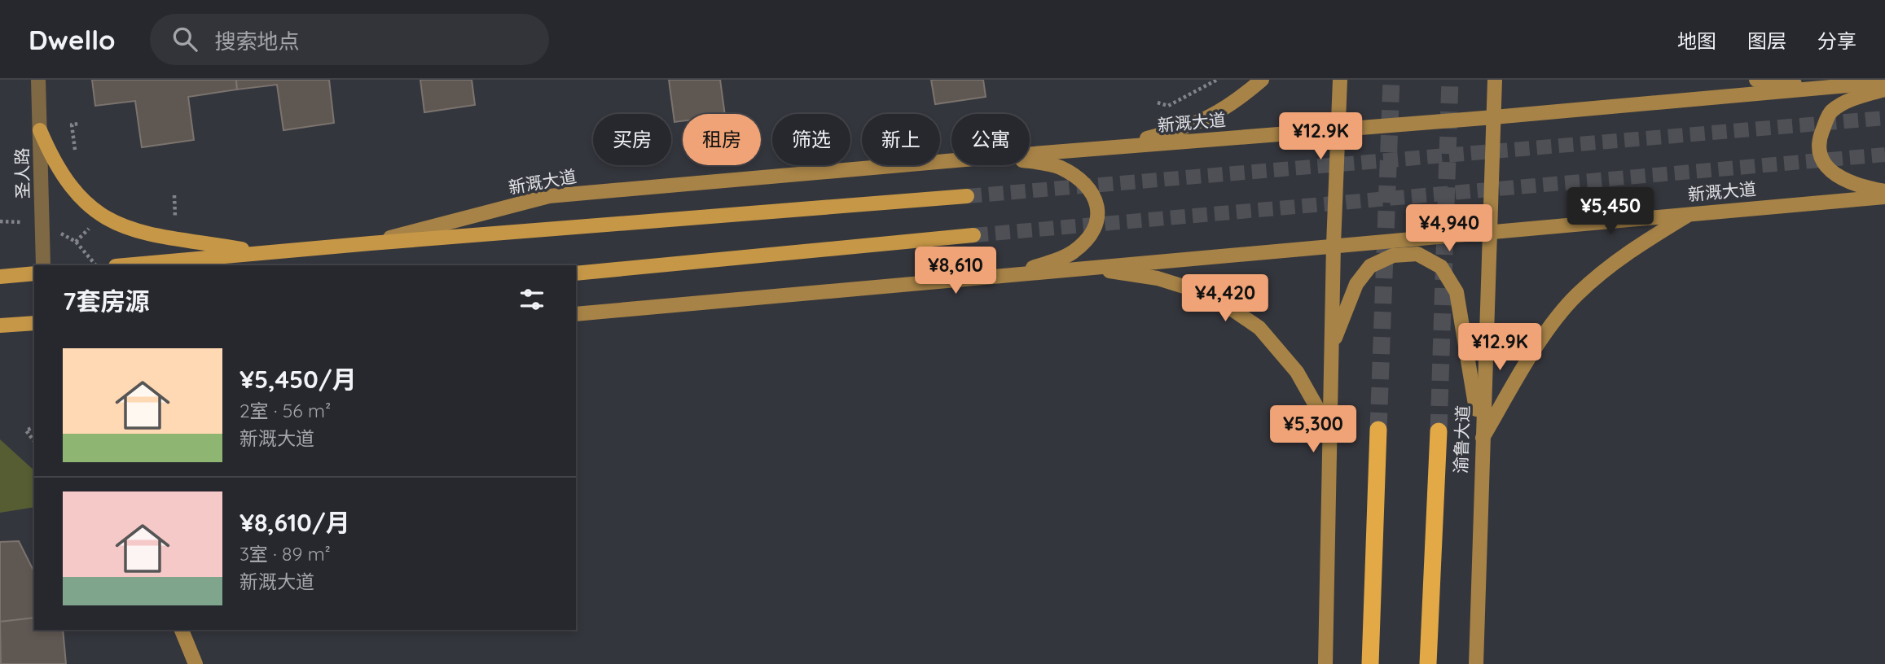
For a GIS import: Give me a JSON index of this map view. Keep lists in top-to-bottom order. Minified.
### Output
{"streets":{"highway":["渝鲁大道"],"main road":["新溉大道"],"street":["圣人路"]},"crossings":[["新溉大道","渝鲁大道"]],"page":{"header":"Dwello","search":"搜索地点","nav":["地图","图层","分享"],"price":["¥12.9K","¥5,450","¥4,940","¥8,610","¥4,420","¥12.9K","¥5,300"],"chip":["买房","租房","筛选","新上","公寓"],"heading":"7套房源","list":[{"name":"¥5,450/月","note":"2室 · 56 m² · 新溉大道"},{"name":"¥8,610/月","note":"3室 · 89 m² · 新溉大道"}]}}
